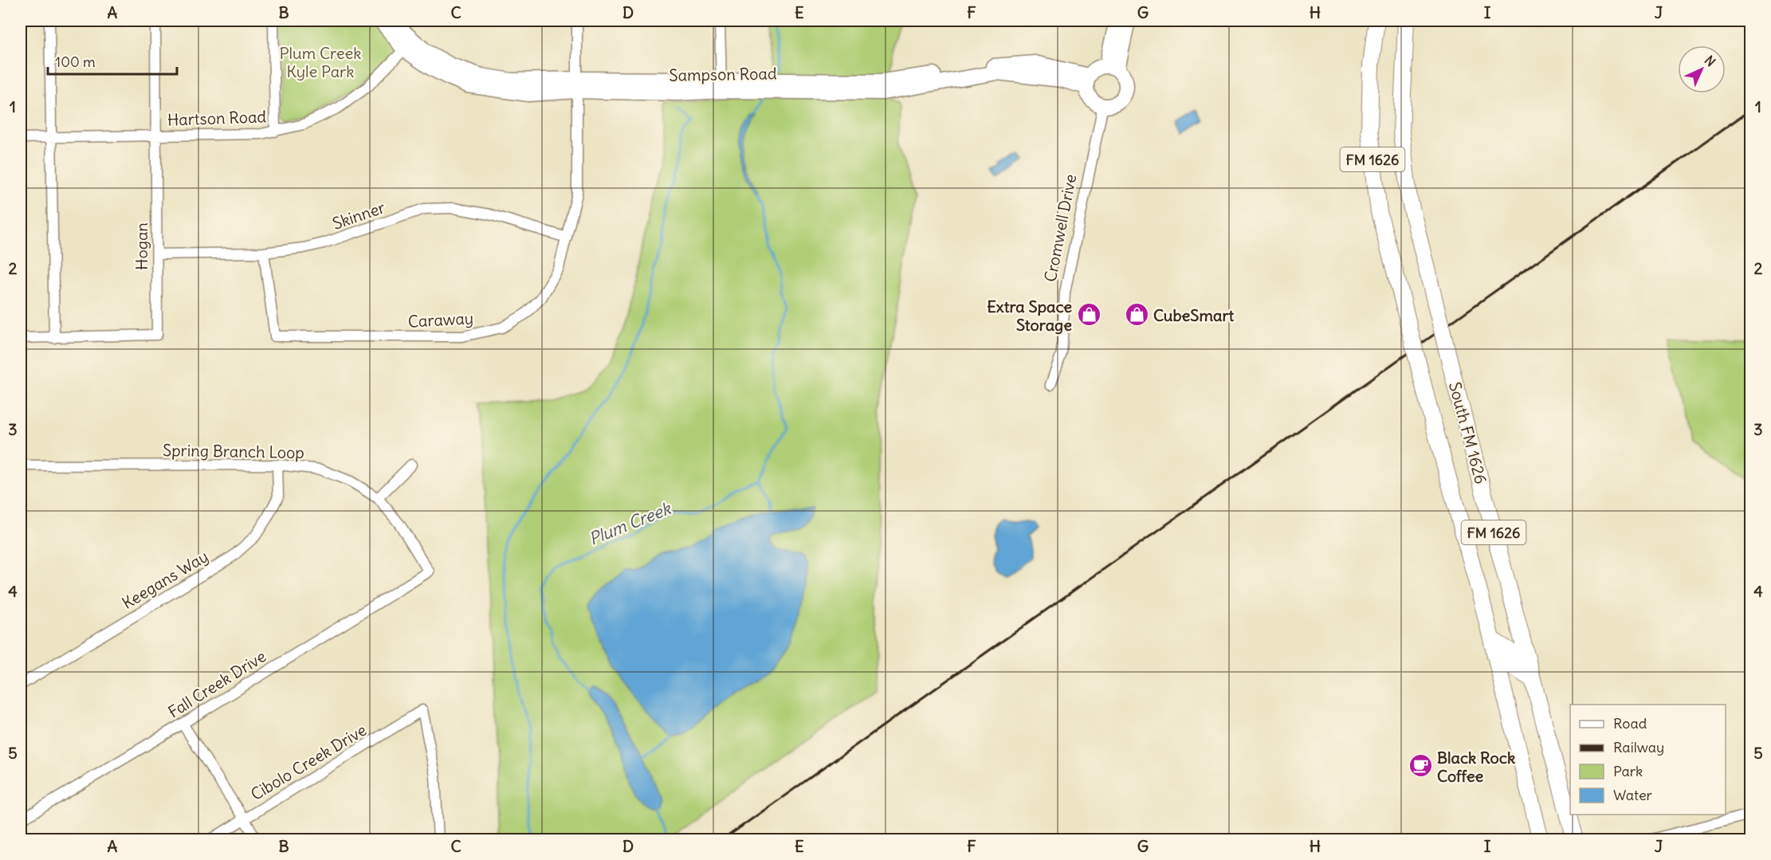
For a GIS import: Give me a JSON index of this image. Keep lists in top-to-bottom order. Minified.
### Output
{"streets":{"main road":["FM 1626","South FM 1626"],"street":["Sampson Road","Hartson Road","Skinner","Cromwell Drive","Hogan","Caraway","Spring Branch Loop","Keegans Way","Fall Creek Drive","Cibolo Creek Drive"]},"crossings":[["Sampson Road","Hartson Road"],["Sampson Road","Cromwell Drive"],["Sampson Road","Caraway"],["Hartson Road","Hogan"],["Skinner","Hogan"],["Skinner","Caraway"],["Spring Branch Loop","Keegans Way"],["Spring Branch Loop","Fall Creek Drive"]],"water":["Plum Creek"],"parks":["Plum Creek Kyle Park"],"places":{"shop":["Extra Space Storage","CubeSmart"],"cafe":["Black Rock Coffee"]},"legend":["Road","Railway","Park","Water"],"scale_bar":"100 m","north":"top right","grid":{"columns":["A","B","C","D","E","F","G","H","I","J"],"rows":["1","2","3","4","5"]}}
